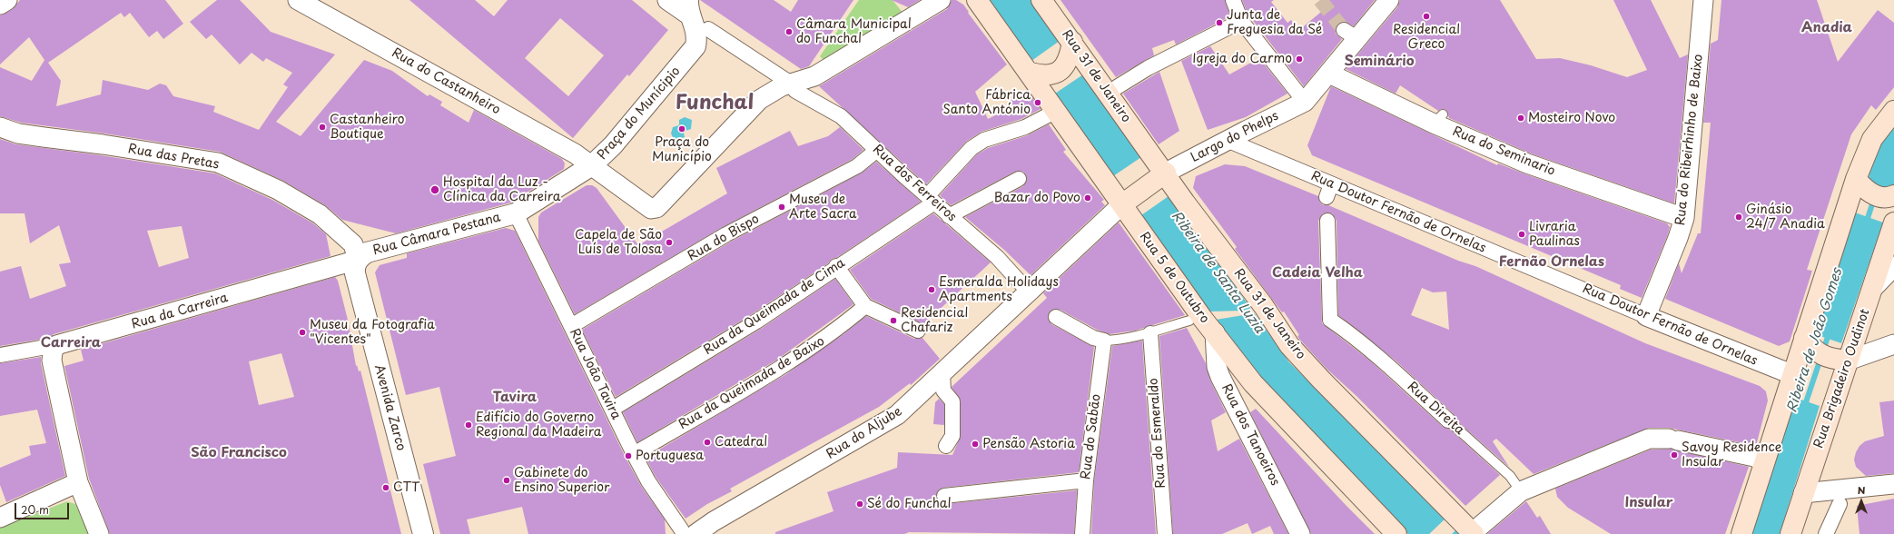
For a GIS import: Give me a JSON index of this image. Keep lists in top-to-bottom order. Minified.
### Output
{"streets":{"main road":["Rua 31 de Janeiro","Rua 5 de Outubro","Rua Brigadeiro Oudinot"],"street":["Rua do Castanheiro","Praça do Munícipio","Largo do Phelps","Rua do Ribeirhinho de Baixo","Rua do Seminario","Rua das Pretas","Rua dos Ferreiros","Rua Doutor Fernão de Ornelas","Rua Câmara Pestana","Rua do Bispo","Rua da Queimada de Cima","Rua da Carreira","Rua João Tavira","Rua da Queimada de Baixo","Avenida Zarco","Rua Direita","Rua do Aljube","Rua do Esmeraldo","Rua dos Tanoeiros","Rua do Sabão"]},"crossings":[["Rua 31 de Janeiro","Largo do Phelps"],["Rua do Castanheiro","Praça do Munícipio"],["Rua do Castanheiro","Rua Câmara Pestana"],["Praça do Munícipio","Rua Câmara Pestana"],["Largo do Phelps","Rua Doutor Fernão de Ornelas"],["Rua do Ribeirhinho de Baixo","Rua do Seminario"],["Rua do Ribeirhinho de Baixo","Rua Doutor Fernão de Ornelas"],["Rua das Pretas","Rua Câmara Pestana"],["Rua das Pretas","Rua da Carreira"],["Rua das Pretas","Avenida Zarco"],["Rua dos Ferreiros","Rua do Bispo"],["Rua dos Ferreiros","Rua da Queimada de Cima"],["Rua Câmara Pestana","Rua da Carreira"],["Rua Câmara Pestana","Rua João Tavira"],["Rua Câmara Pestana","Avenida Zarco"],["Rua do Bispo","Rua João Tavira"],["Rua 5 de Outubro","Rua do Aljube"],["Rua 5 de Outubro","Rua dos Tanoeiros"],["Rua da Queimada de Cima","Rua João Tavira"],["Rua da Carreira","Avenida Zarco"],["Rua João Tavira","Rua da Queimada de Baixo"],["Rua João Tavira","Rua do Aljube"]],"districts":["Anadia","Seminário","Funchal","Fernão Ornelas","Cadeia Velha","Carreira","Tavira","São Francisco","Insular"],"water":["Ribeira de Santa Luzia","Ribeira de João Gomes"],"places":["Residencial Greco","Junta de Freguesia da Sé","Câmara Municipal do Funchal","Igreja do Carmo","Fábrica Santo António","Mosteiro Novo","Castanheiro Boutique","Praça do Município","Hospital da Luz - Clínica da Carreira","Bazar do Povo","Museu de Arte Sacra","Ginásio 24/7 Anadia","Livraria Paulinas","Capela de São Luís de Tolosa","Esmeralda Holidays Apartments","Residencial Chafariz","Museu da Fotografia \"Vicentes\"","Edifício do Governo Regional da Madeira","Catedral","Pensão Astoria","Savoy Residence Insular","Portuguesa","Gabinete do Ensino Superior","CTT","Sé do Funchal"],"scale_bar":"20 m","north":"top"}
